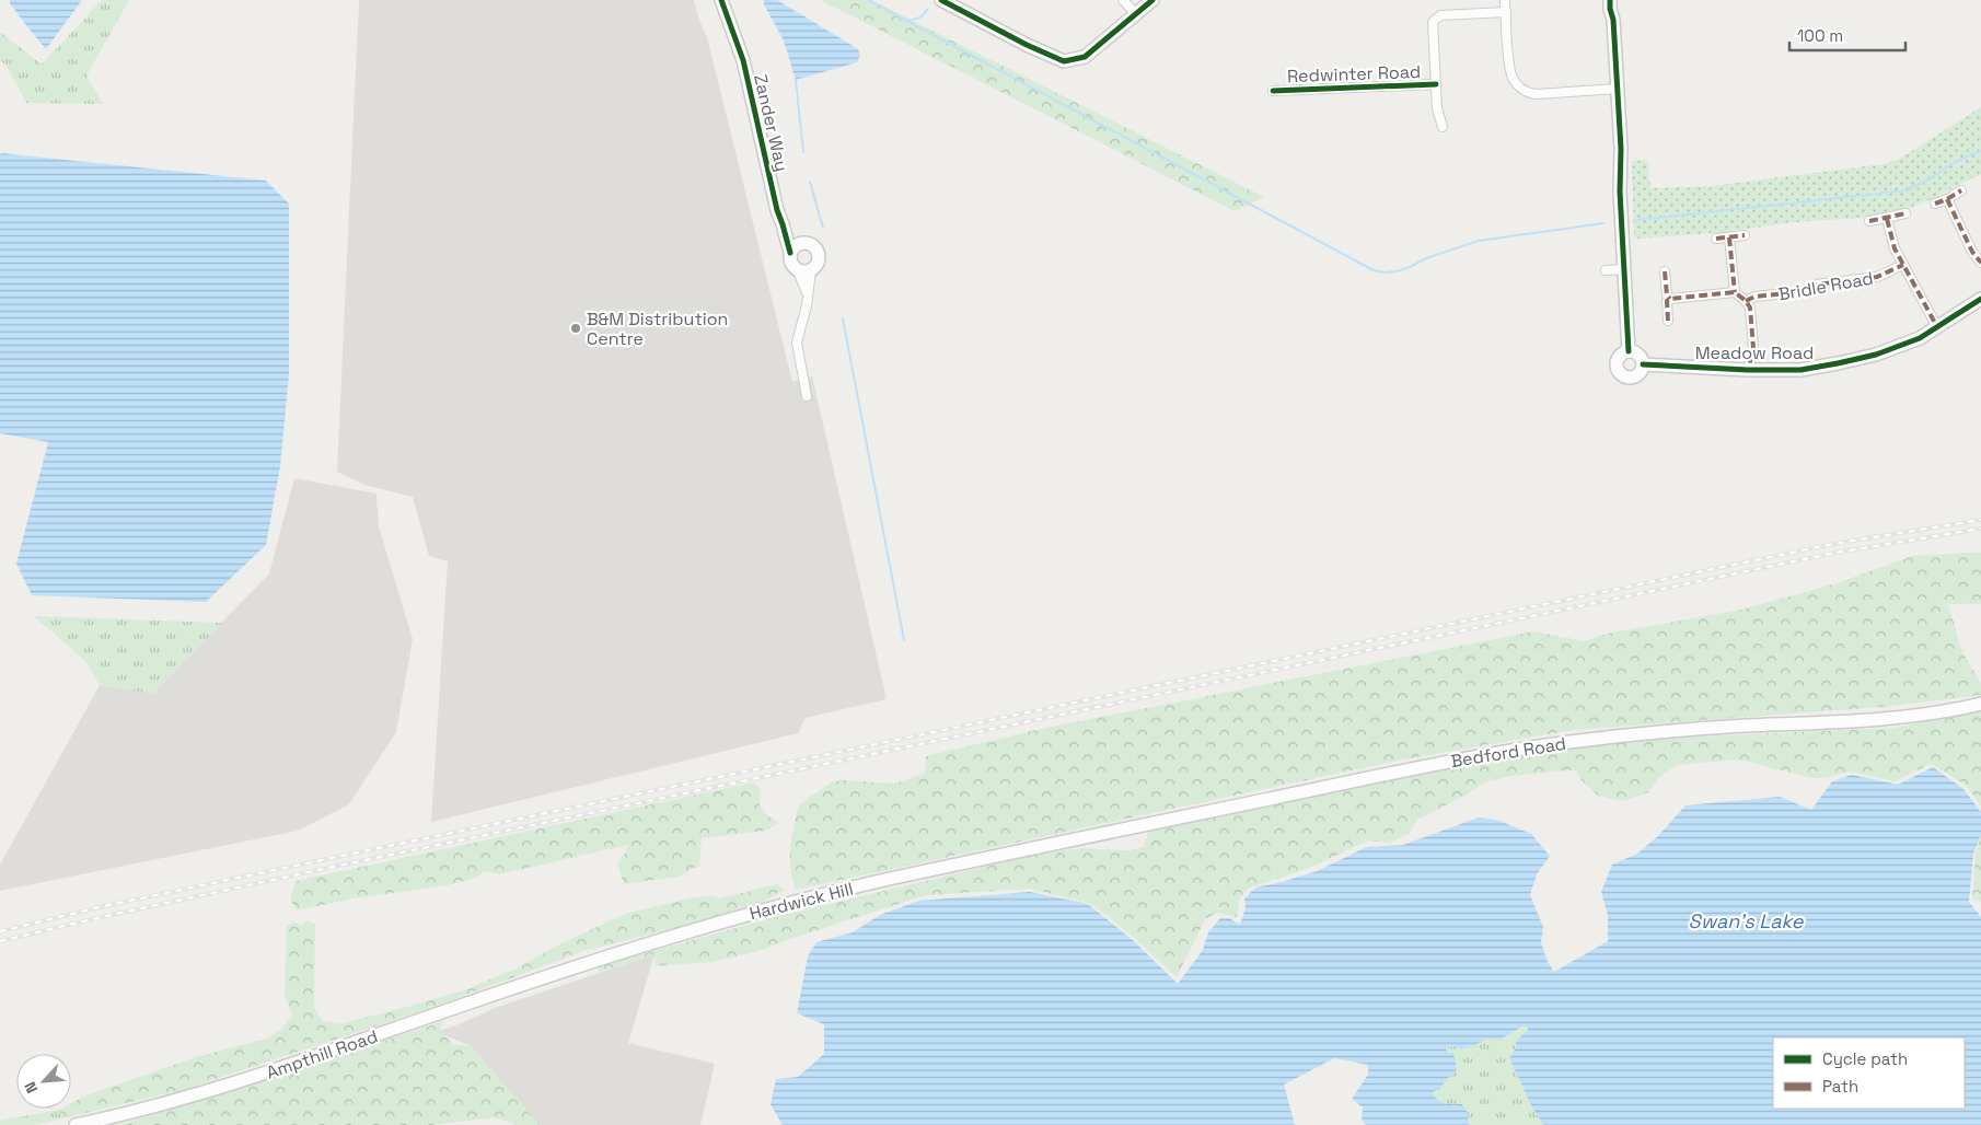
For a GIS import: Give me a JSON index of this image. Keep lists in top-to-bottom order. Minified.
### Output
{"streets":{"main road":["Zander Way","Meadow Road","Bedford Road","Hardwick Hill","Ampthill Road"],"street":["Redwinter Road","Bridle Road"]},"crossings":[["Bedford Road","Hardwick Hill"],["Hardwick Hill","Ampthill Road"]],"water":["Swan's Lake"],"places":["B&M Distribution Centre"],"legend":["Cycle path","Path"],"scale_bar":"100 m","north":"bottom left"}
